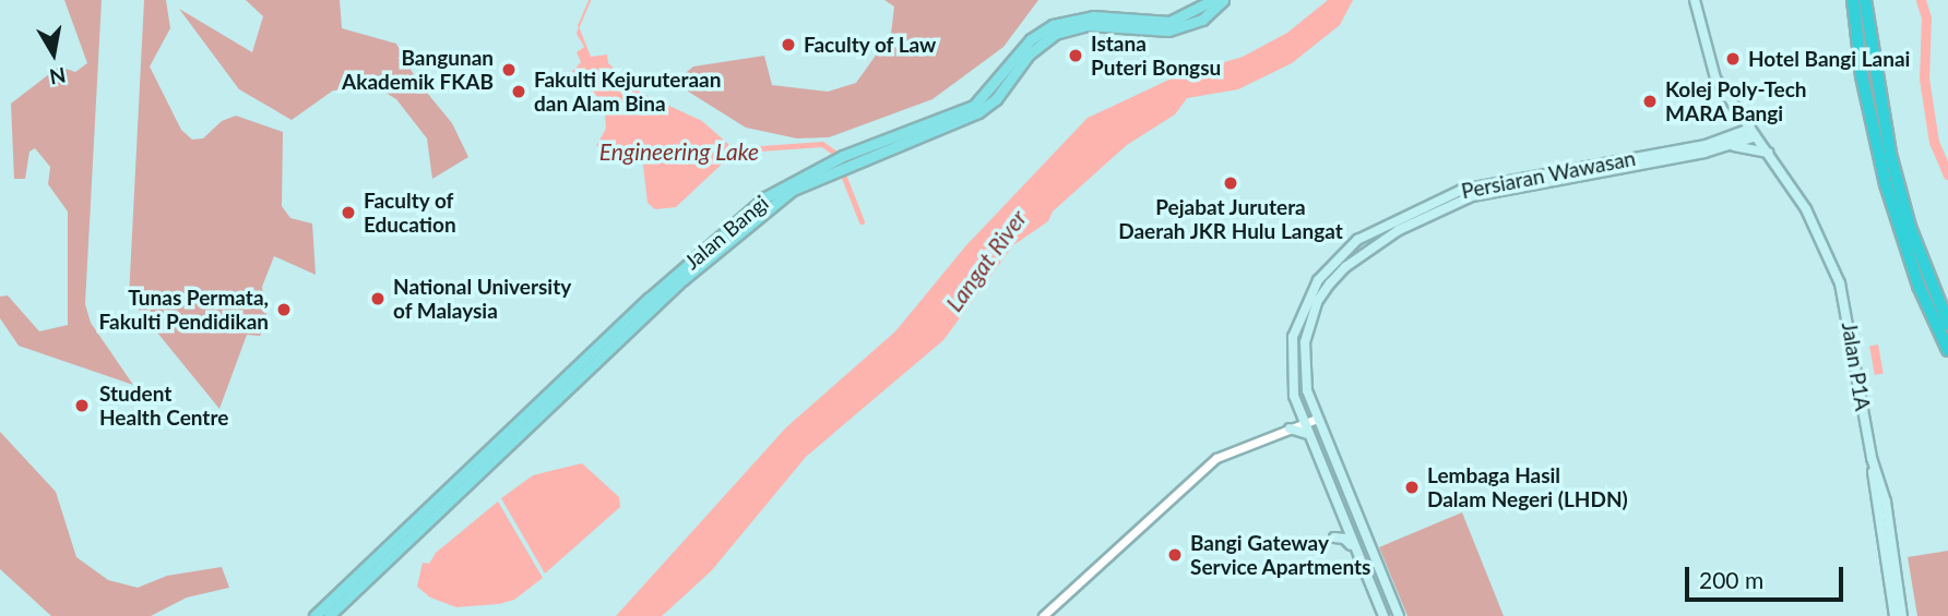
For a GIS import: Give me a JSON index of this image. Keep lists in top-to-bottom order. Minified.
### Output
{"streets":{"main road":["Persiaran Wawasan","Jalan Bangi","Jalan P1A"]},"crossings":[["Persiaran Wawasan","Jalan P1A"]],"water":["Engineering Lake","Langat River"],"places":["Faculty of Law","Istana Puteri Bongsu","Hotel Bangi Lanai","Bangunan Akademik FKAB","Fakulti Kejuruteraan dan Alam Bina","Kolej Poly-Tech MARA Bangi","Pejabat Jurutera Daerah JKR Hulu Langat","Faculty of Education","National University of Malaysia","Tunas Permata, Fakulti Pendidikan","Student Health Centre","Lembaga Hasil Dalam Negeri (LHDN)","Bangi Gateway Service Apartments"],"scale_bar":"200 m","north":"bottom"}
